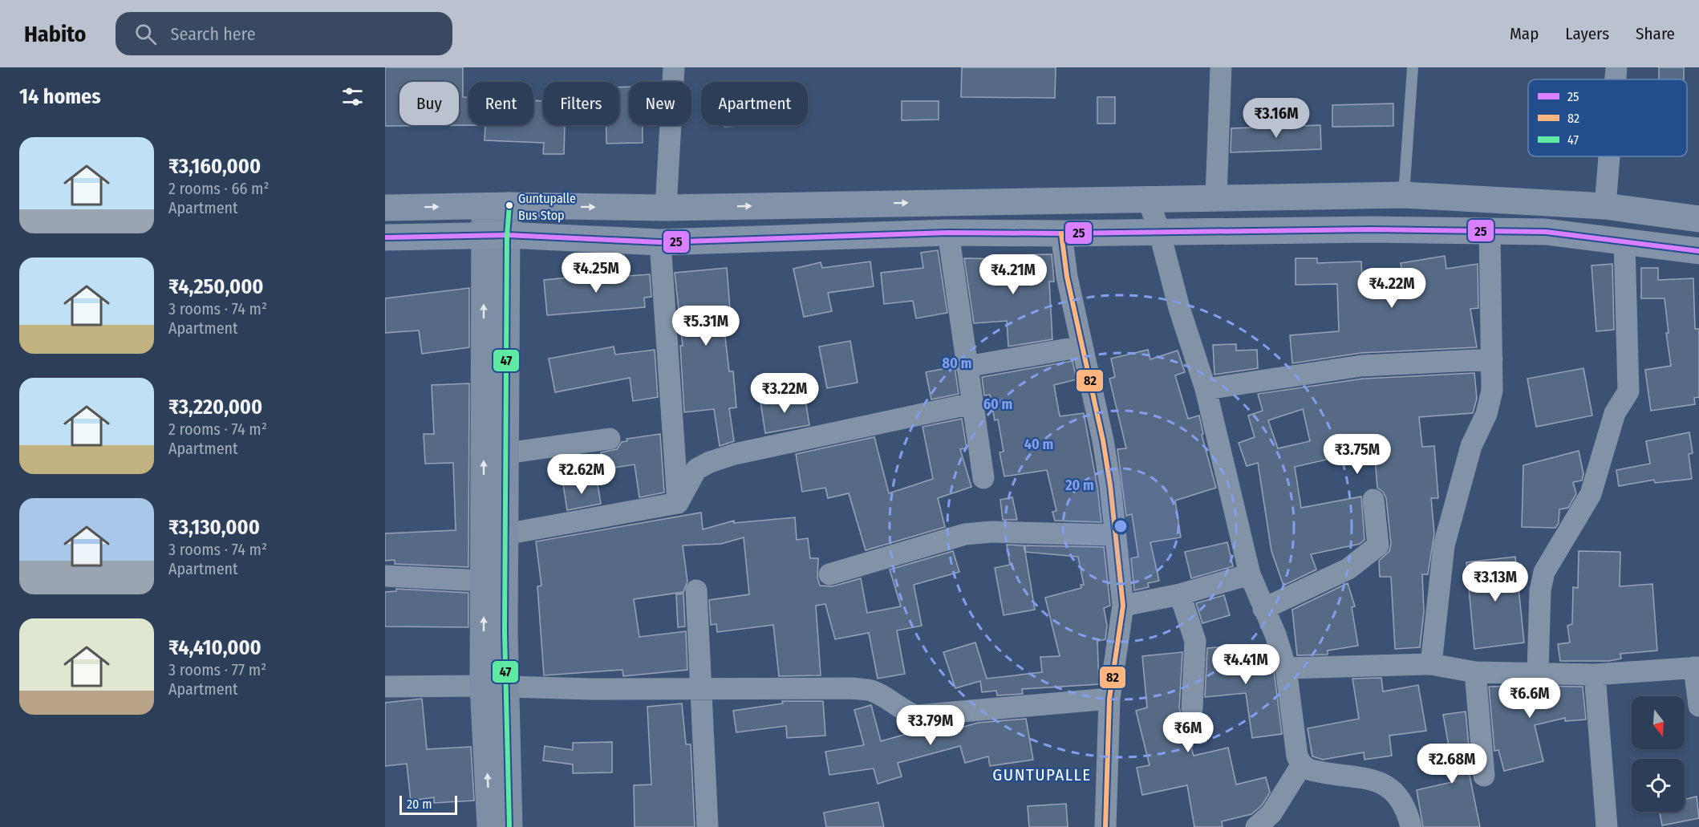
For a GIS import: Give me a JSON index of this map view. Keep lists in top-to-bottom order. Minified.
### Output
{"districts":["GUNTUPALLE"],"places":["Guntupalle Bus Stop"],"lines":["transit line 47","transit line 25","transit line 82"],"legend":["25","82","47"],"scale_bar":"20 m","north":"bottom","page":{"header":"Habito","search":"Search here","nav":["Map","Layers","Share"],"heading":"14 homes","chip":["Buy","Rent","Filters","New","Apartment"],"price":["₹3.16M","₹4.25M","₹4.21M","₹4.22M","₹5.31M","₹3.22M","₹3.75M","₹2.62M","₹3.13M","₹4.41M","₹6.6M","₹3.79M","₹6M","₹2.68M"],"list":[{"name":"₹3,160,000","note":"2 rooms · 66 m² · Apartment"},{"name":"₹4,250,000","note":"3 rooms · 74 m² · Apartment"},{"name":"₹3,220,000","note":"2 rooms · 74 m² · Apartment"},{"name":"₹3,130,000","note":"3 rooms · 74 m² · Apartment"},{"name":"₹4,410,000","note":"3 rooms · 77 m² · Apartment"}],"scale":"20 m"},"rings":["80 m","60 m","40 m","20 m"]}
